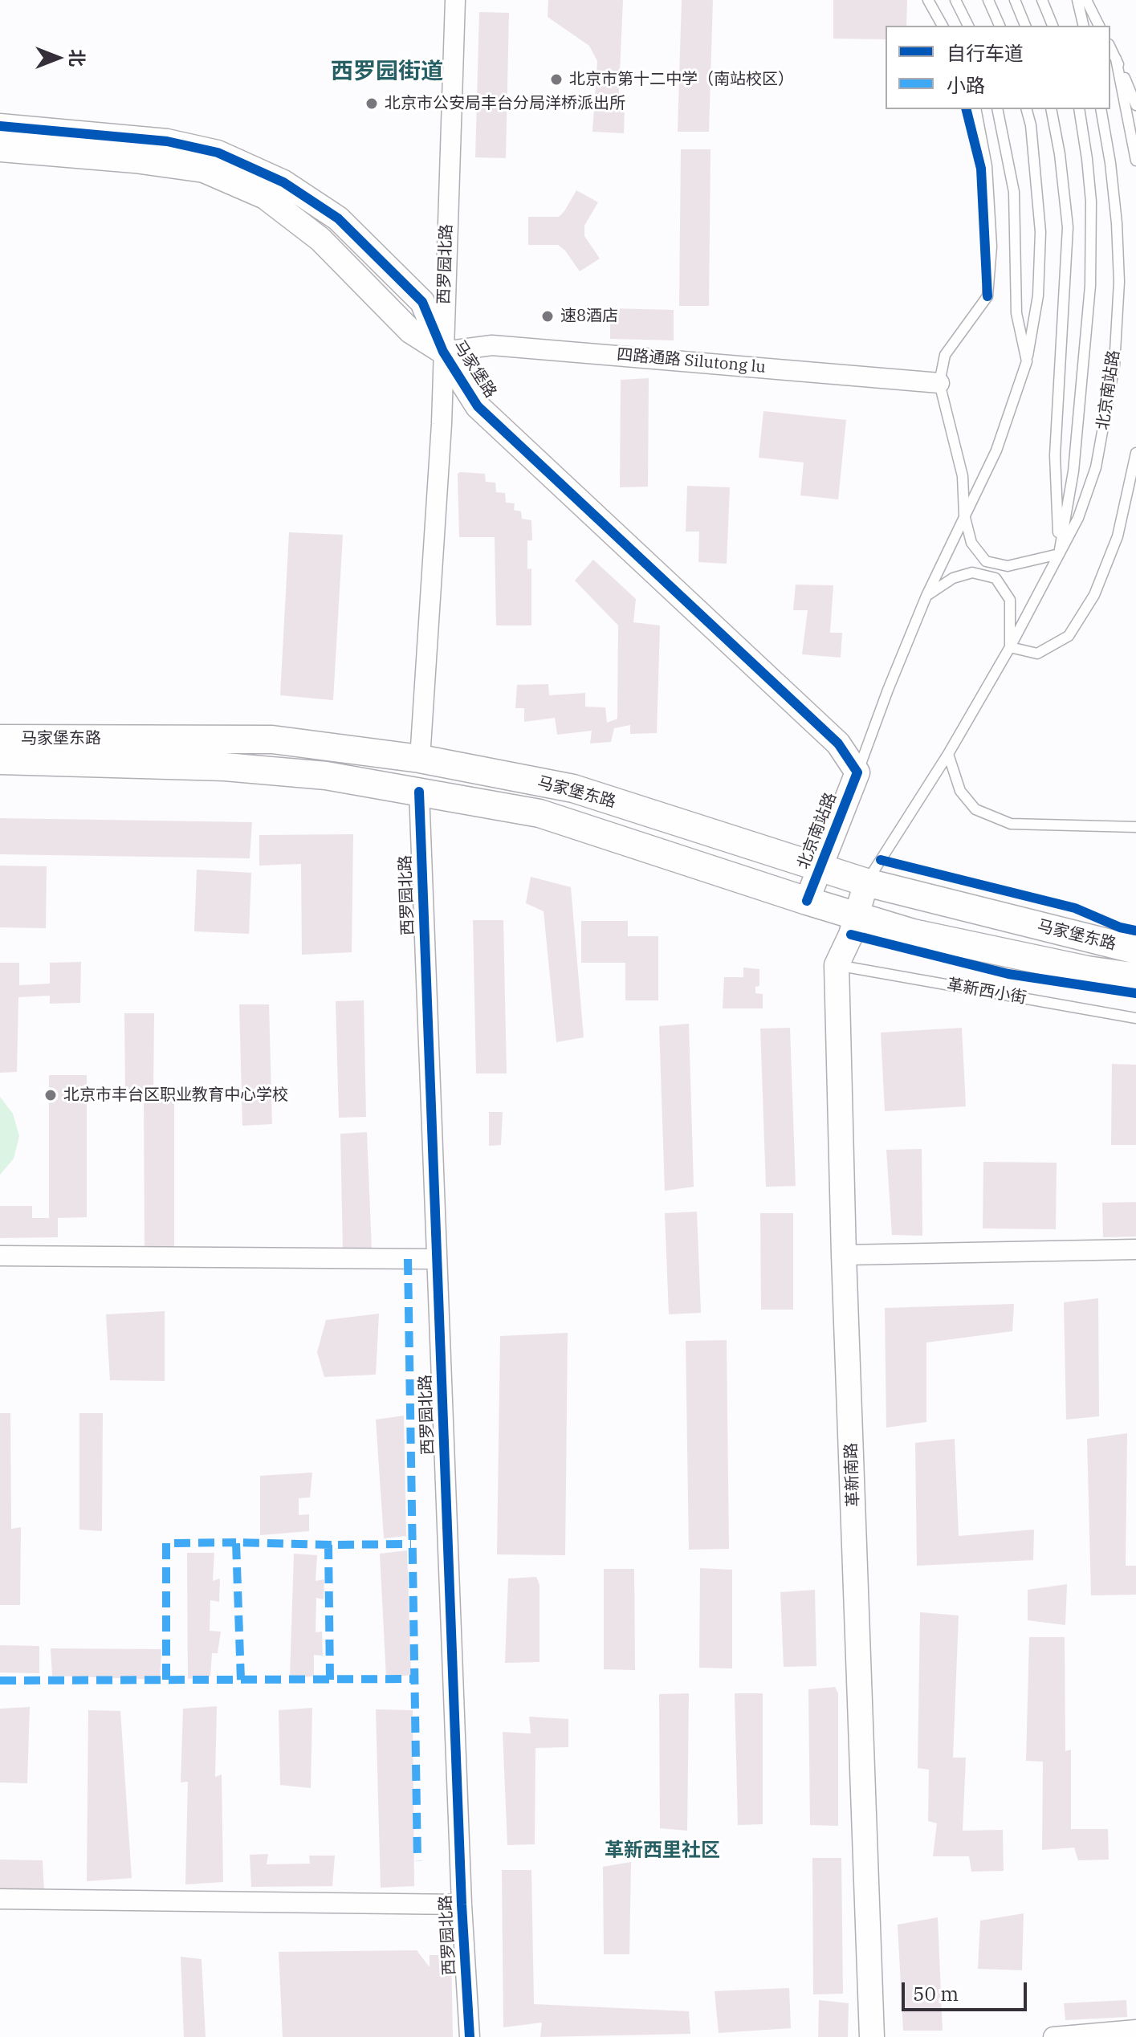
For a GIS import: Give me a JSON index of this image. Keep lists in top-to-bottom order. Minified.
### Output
{"streets":{"main road":["马家堡东路"],"street":["西罗园北路","四路通路 Silutong lu","马家堡路","北京南站路","革新南路"],"lane":["革新西小街"]},"crossings":[["西罗园北路","四路通路 Silutong lu"],["西罗园北路","马家堡路"],["西罗园北路","马家堡东路"],["四路通路 Silutong lu","马家堡路"],["四路通路 Silutong lu","北京南站路"],["马家堡路","北京南站路"],["北京南站路","马家堡东路"],["北京南站路","革新南路"],["马家堡东路","革新南路"],["革新西小街","革新南路"]],"districts":["西罗园街道","革新西里社区"],"places":["北京市第十二中学（南站校区）","北京市公安局丰台分局洋桥派出所","速8酒店","北京市丰台区职业教育中心学校"],"legend":["自行车道","小路"],"scale_bar":"50 m","north":"right"}
